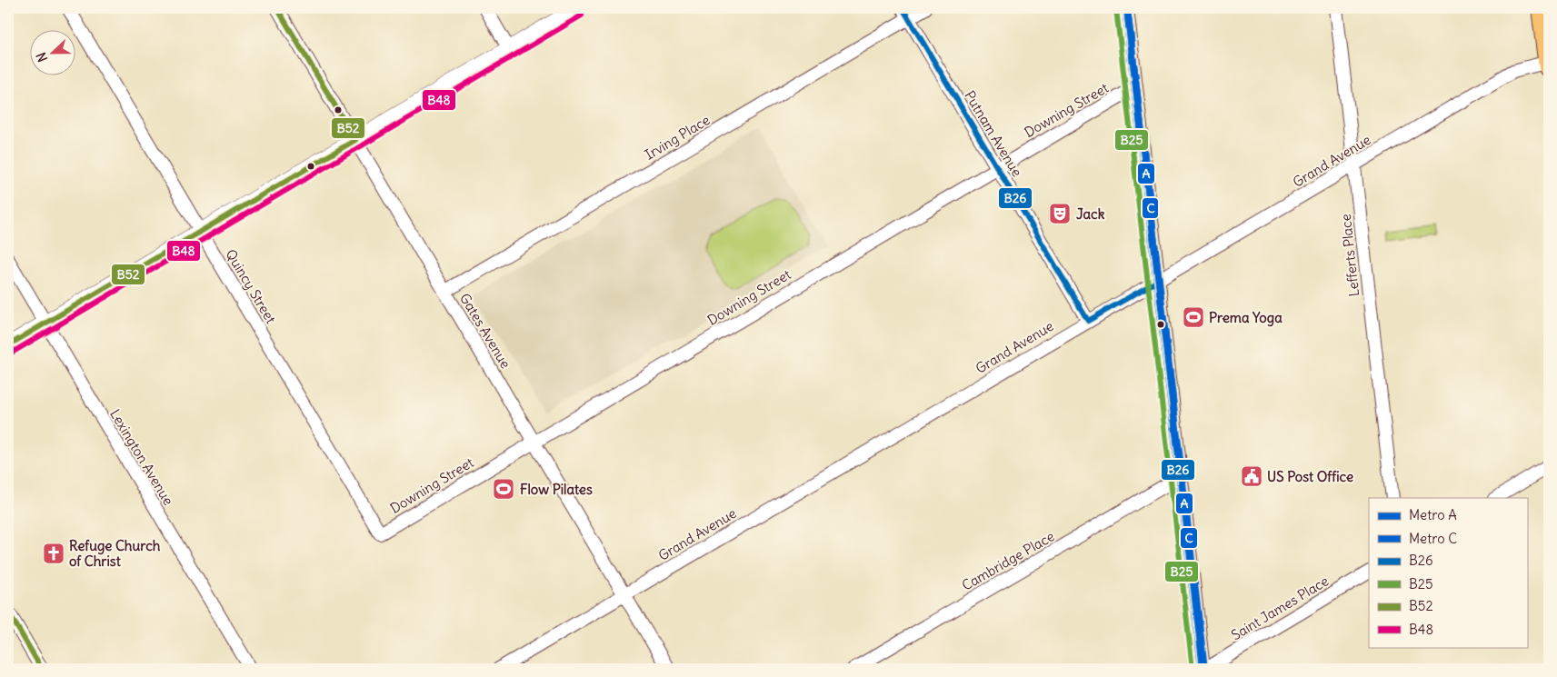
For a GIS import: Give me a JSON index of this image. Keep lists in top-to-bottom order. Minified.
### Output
{"streets":{"street":["Downing Street","Putnam Avenue","Irving Place","Grand Avenue","Lefferts Place","Quincy Street","Gates Avenue","Lexington Avenue","Cambridge Place","Saint James Place"]},"crossings":[["Downing Street","Putnam Avenue"],["Downing Street","Quincy Street"],["Downing Street","Gates Avenue"],["Putnam Avenue","Irving Place"],["Putnam Avenue","Grand Avenue"],["Irving Place","Gates Avenue"],["Grand Avenue","Lefferts Place"],["Grand Avenue","Gates Avenue"]],"places":{"theatre":["Jack"],"sports":["Prema Yoga","Flow Pilates"],"public building":["US Post Office"],"church":["Refuge Church of Christ"]},"lines":["metro line A","transit line B26","transit line B52","metro line C","transit line B25","transit line B48"],"legend":["Metro A","Metro C","B26","B25","B52","B48"],"north":"left"}
